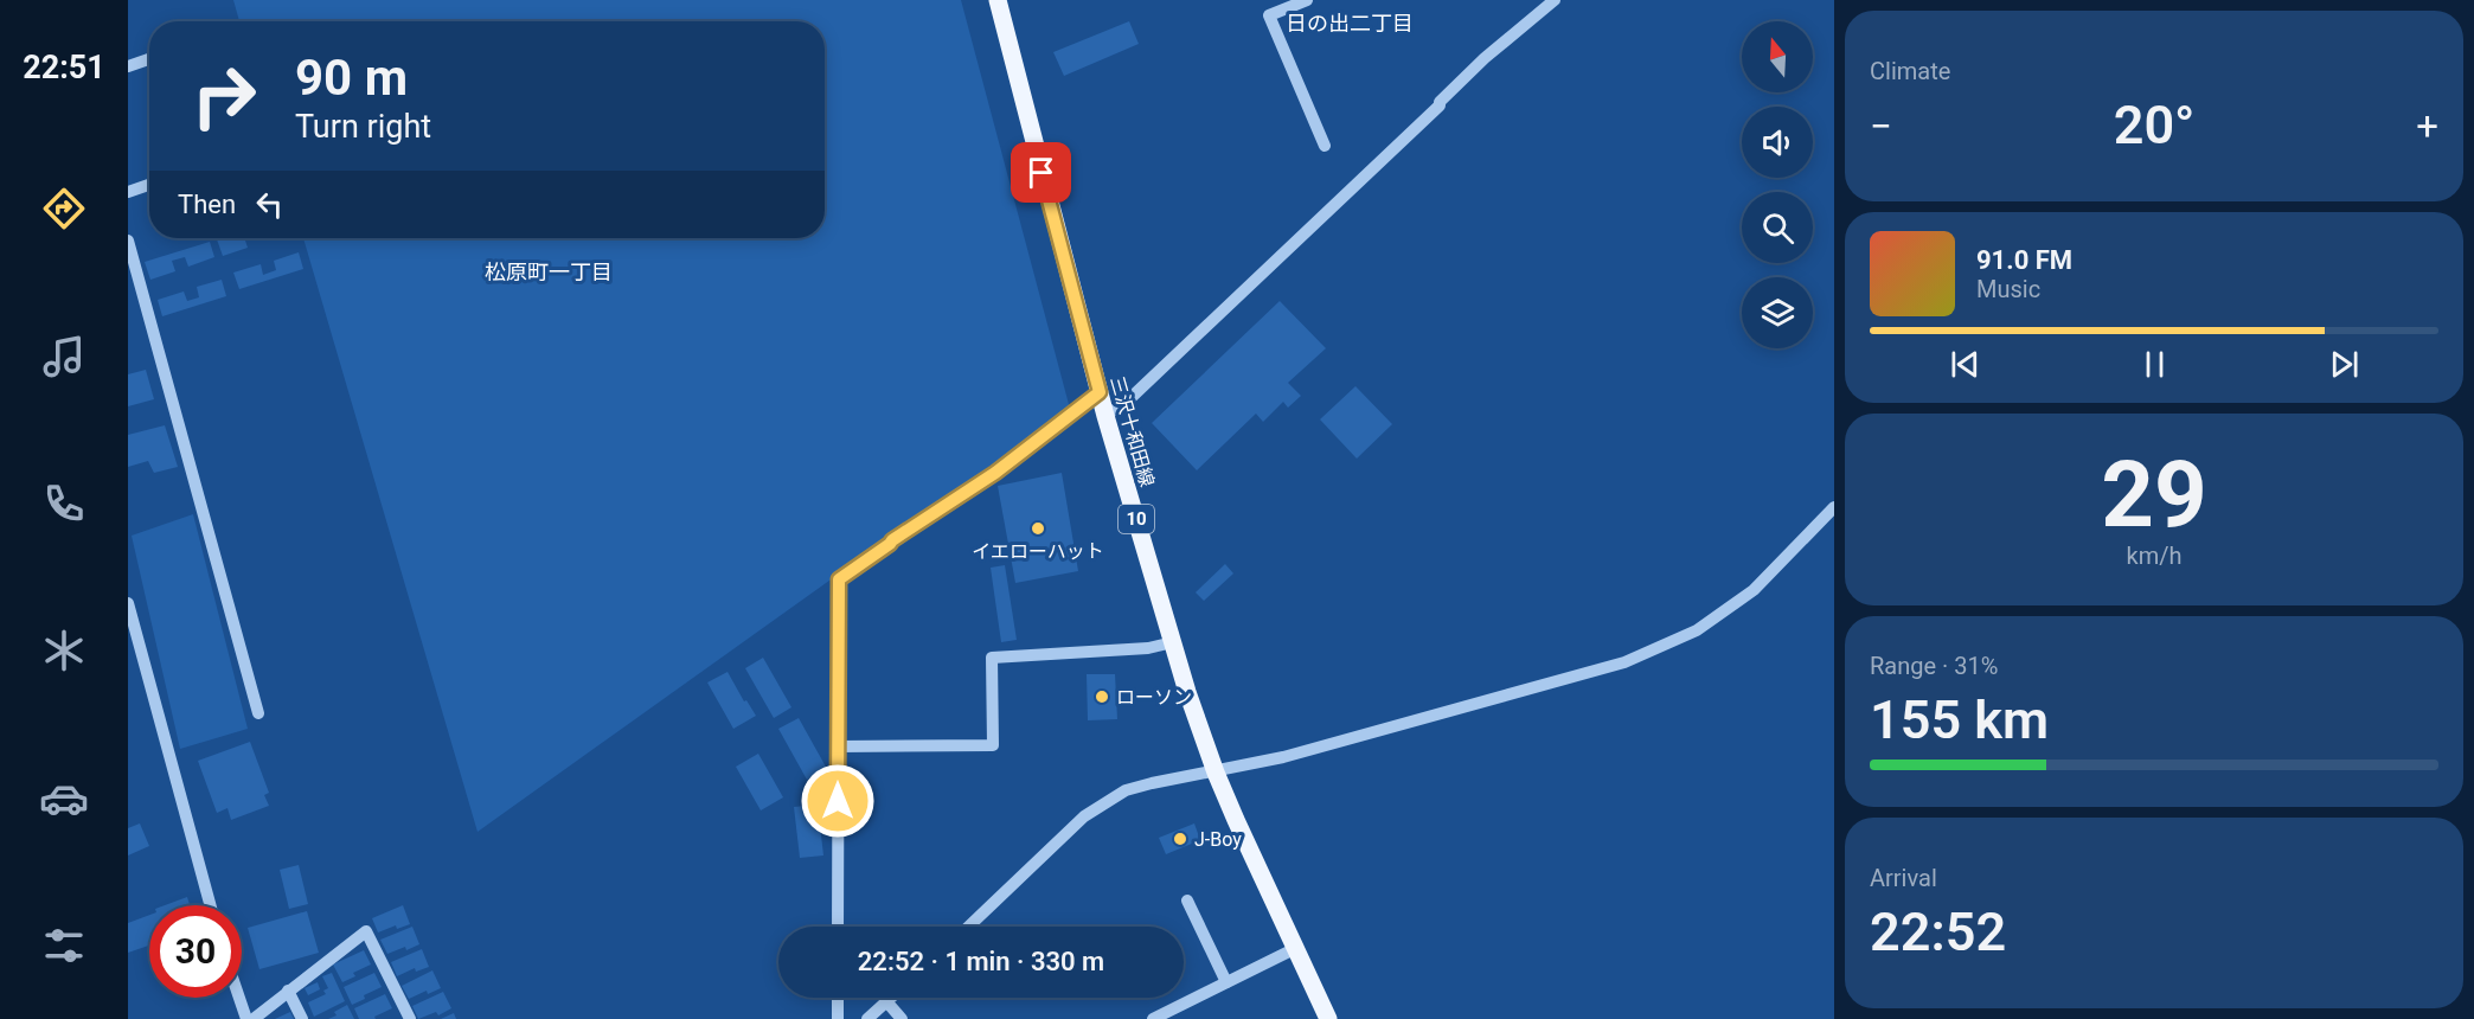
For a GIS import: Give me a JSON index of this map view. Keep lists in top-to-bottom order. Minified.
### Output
{"streets":{"main road":["三沢十和田線","10"]},"districts":["日の出二丁目","松原町一丁目"],"places":["イエローハット","ローソン","J-Boy"],"north":"top","page":{"tabs":"22:51","tile":["Climate",["29","km/h"],["Range · 31%","155 km"],["Arrival","22:52"]],"turn":["90 m","Turn right"],"heat":["−","20°","+"],"then":"Then","song":["91.0 FM","Music"],"limit":"30","trip":"22:52 · 1 min · 330 m"}}
